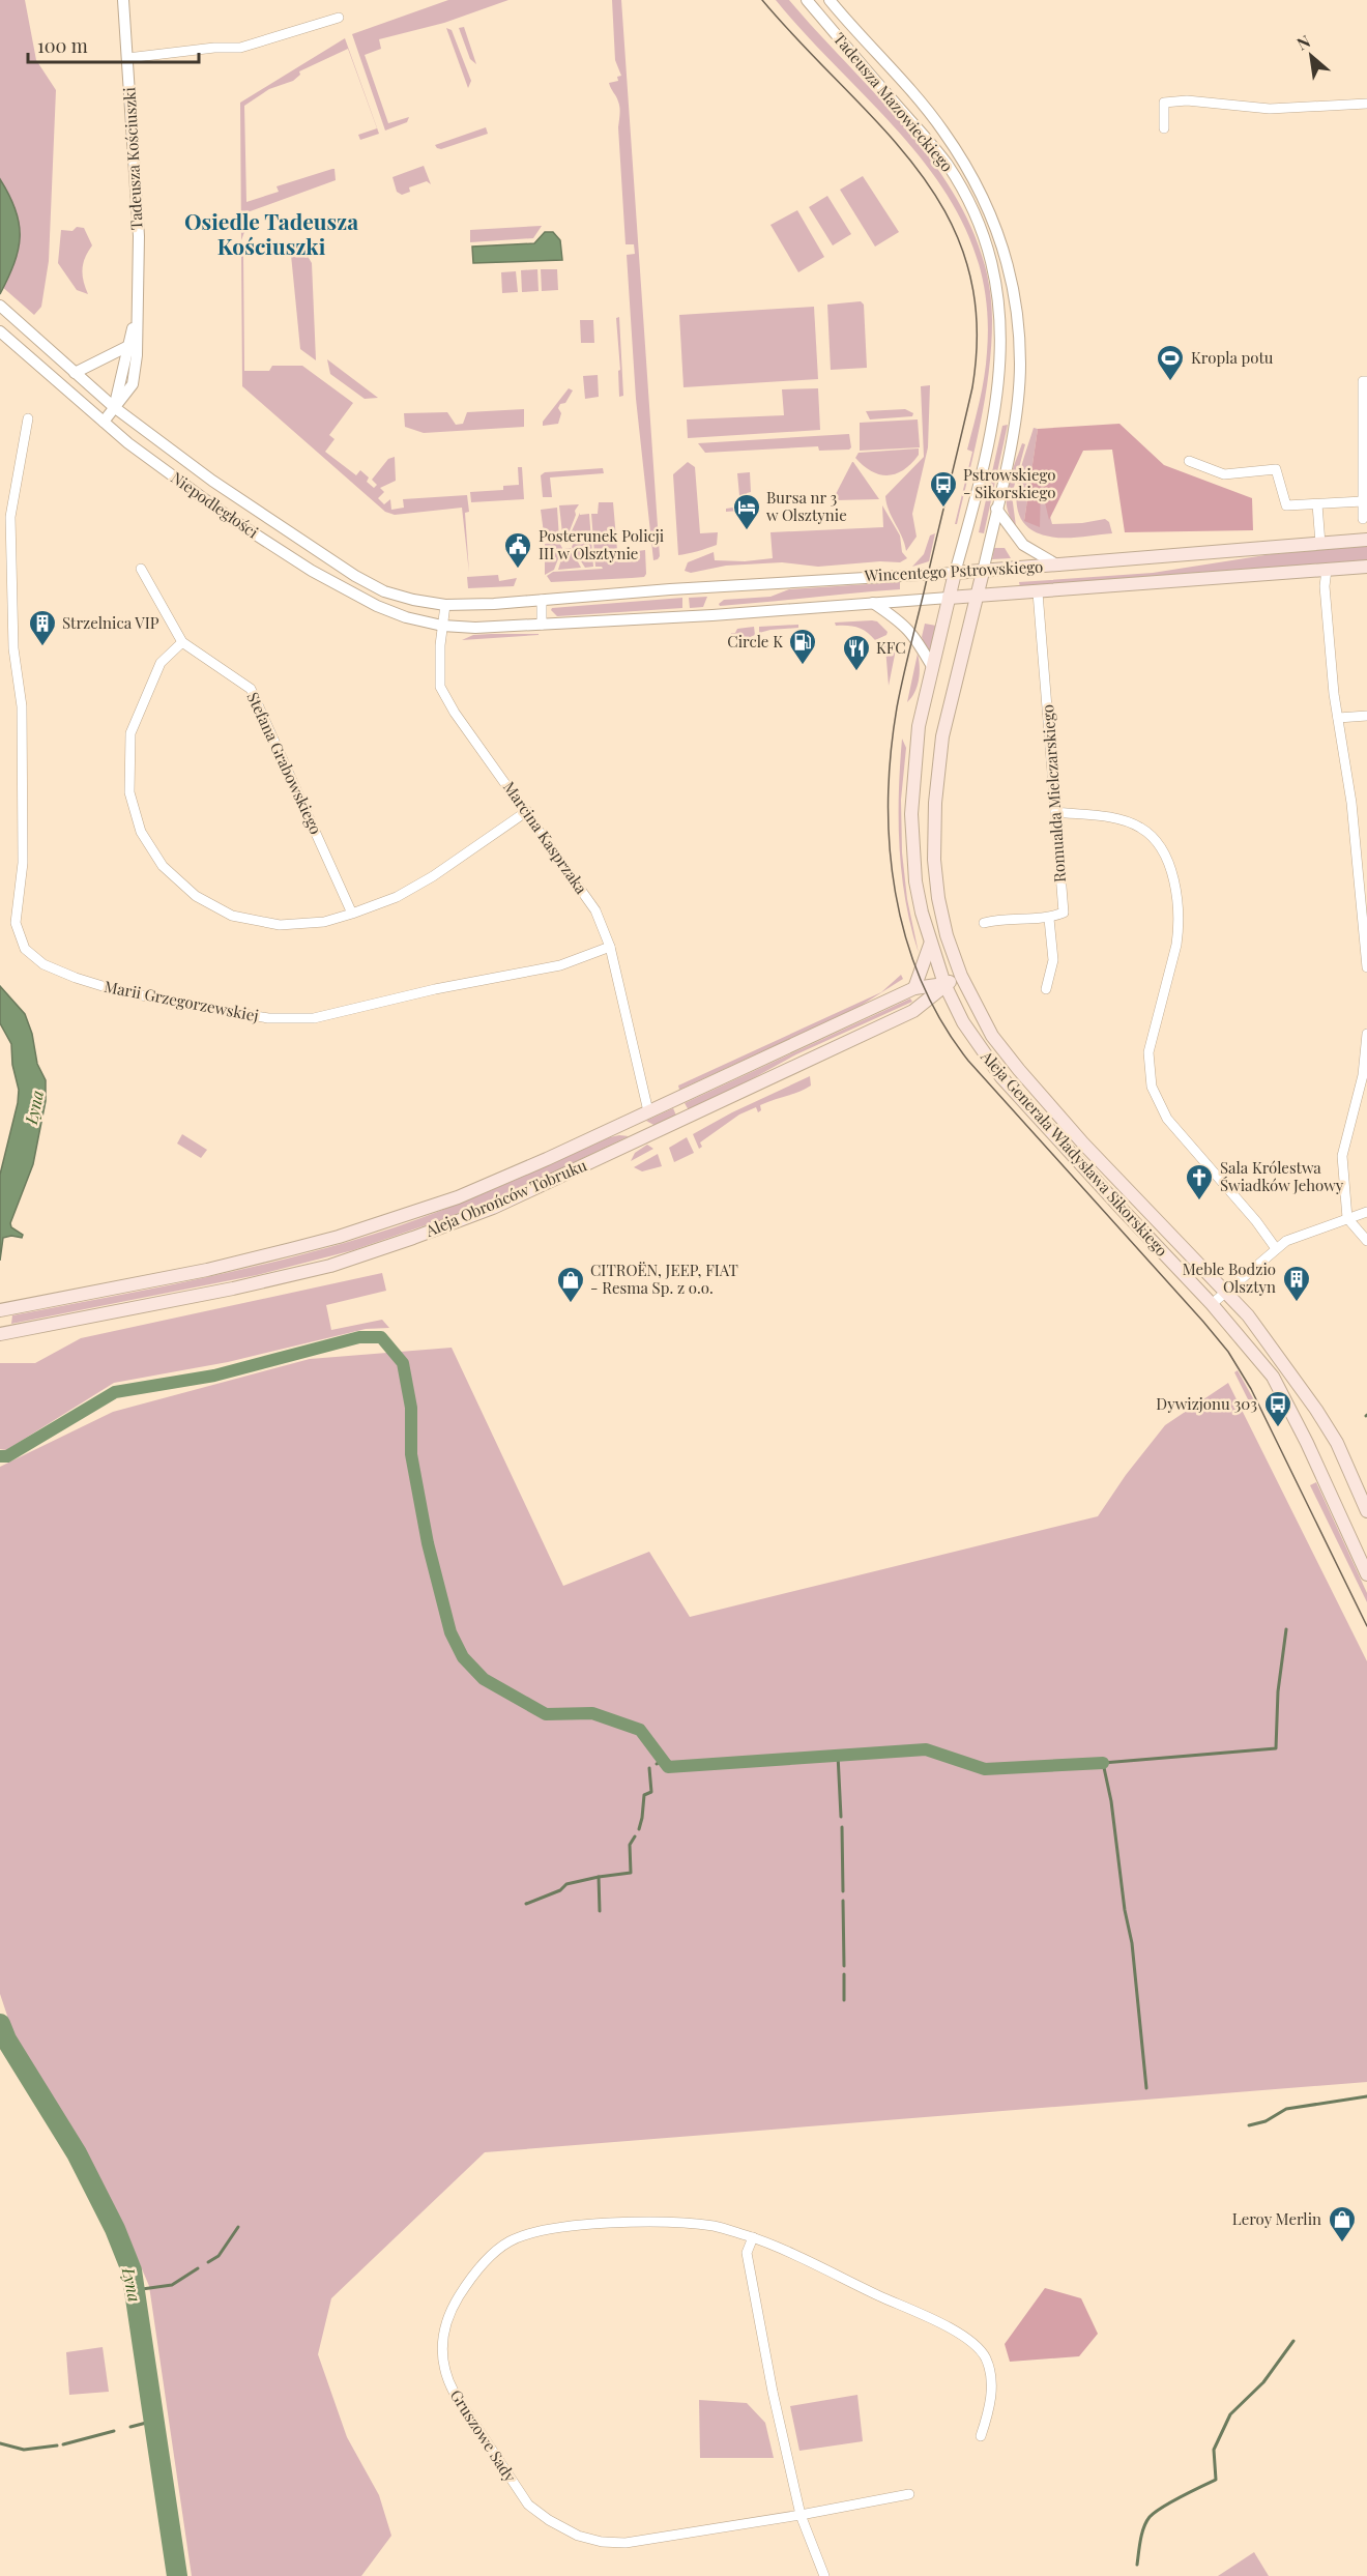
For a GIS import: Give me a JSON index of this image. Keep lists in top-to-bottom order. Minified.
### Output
{"streets":{"main road":["Tadeusza Mazowieckiego","Wincentego Pstrowskiego","Aleja Generała Władysława Sikorskiego","Aleja Obrońców Tobruku"],"street":["Tadeusza Kościuszki","Niepodległości","Stefana Grabowskiego","Romualda Mielczarskiego","Marcina Kasprzaka","Marii Grzegorzewskiej","Gruszowe Sady"]},"crossings":[["Tadeusza Mazowieckiego","Wincentego Pstrowskiego"],["Tadeusza Mazowieckiego","Aleja Generała Władysława Sikorskiego"],["Tadeusza Kościuszki","Niepodległości"],["Niepodległości","Wincentego Pstrowskiego"],["Niepodległości","Marcina Kasprzaka"],["Wincentego Pstrowskiego","Romualda Mielczarskiego"],["Wincentego Pstrowskiego","Marcina Kasprzaka"],["Wincentego Pstrowskiego","Aleja Generała Władysława Sikorskiego"],["Marcina Kasprzaka","Marii Grzegorzewskiej"],["Marcina Kasprzaka","Aleja Obrońców Tobruku"],["Aleja Generała Władysława Sikorskiego","Aleja Obrońców Tobruku"]],"districts":["Osiedle Tadeusza Kościuszki"],"water":["Łyna"],"places":{"sports":["Kropla potu"],"bus stop":["Pstrowskiego - Sikorskiego","Dywizjonu 303"],"hotel":["Bursa nr 3 w Olsztynie"],"public building":["Posterunek Policji III w Olsztynie"],"building":["Strzelnica VIP","Meble Bodzio Olsztyn"],"fuel station":["Circle K"],"restaurant":["KFC"],"church":["Sala Królestwa Świadków Jehowy"],"shop":["CITROËN, JEEP, FIAT - Resma Sp. z o.o.","Leroy Merlin"]},"scale_bar":"100 m","north":"top left"}
